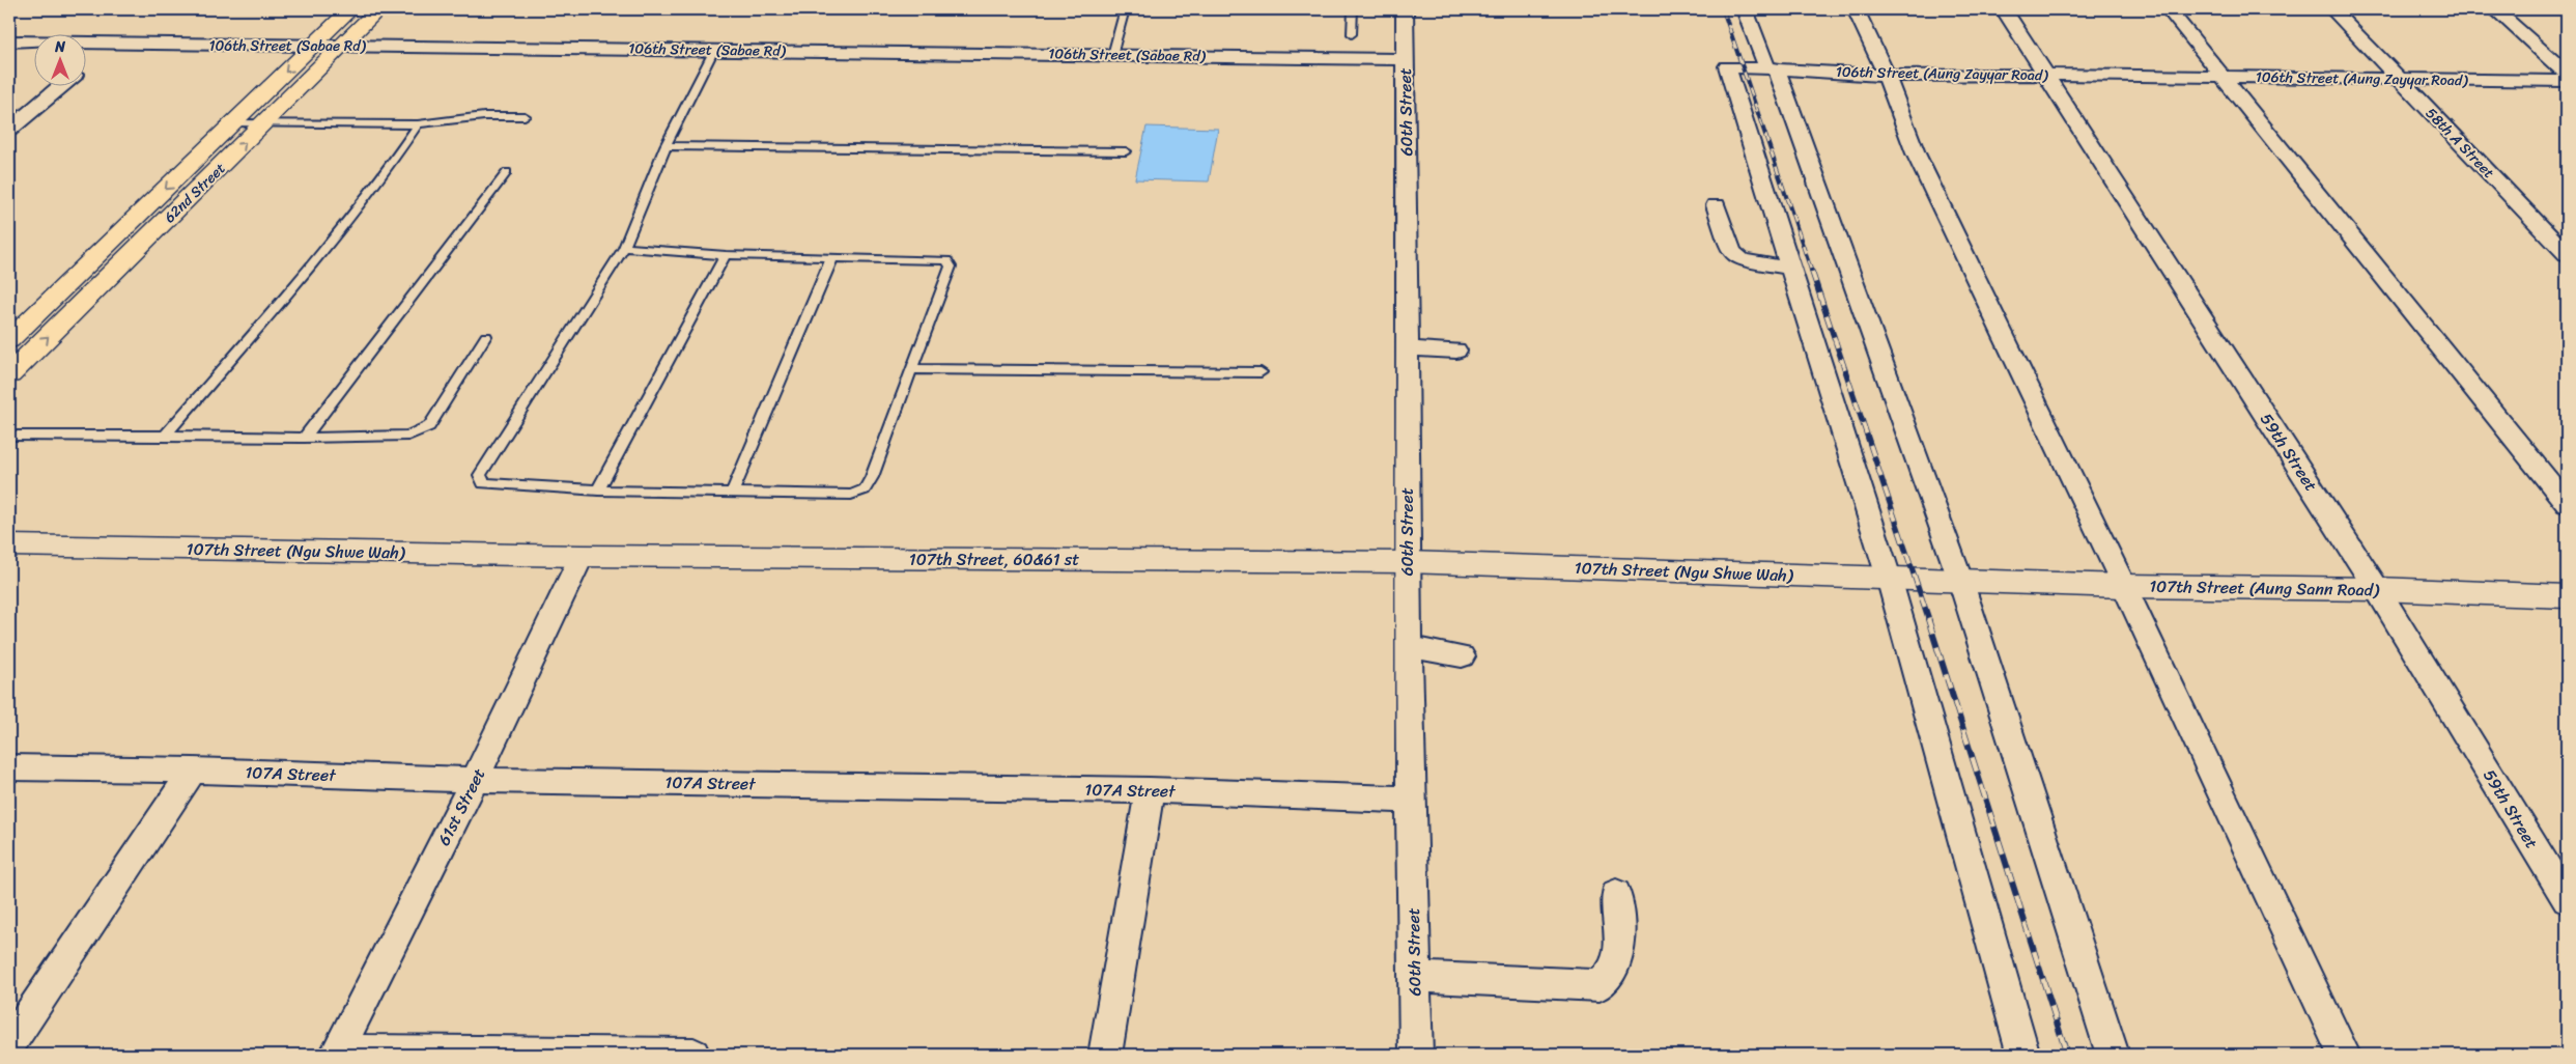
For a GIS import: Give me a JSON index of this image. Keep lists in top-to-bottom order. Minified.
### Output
{"streets":{"main road":["62nd Street"],"street":["106th Street (Sabae Rd)","106th Street (Aung Zayyar Road)","60th Street","58th A Street","59th Street","107th Street (Ngu Shwe Wah)","107th Street, 60&61 st","107th Street (Aung Sann Road)","107A Street","61st Street"]},"crossings":[["106th Street (Sabae Rd)","60th Street"],["106th Street (Sabae Rd)","62nd Street"],["106th Street (Aung Zayyar Road)","58th A Street"],["106th Street (Aung Zayyar Road)","59th Street"],["106th Street (Aung Zayyar Road)","107th Street (Ngu Shwe Wah)"],["60th Street","107th Street (Ngu Shwe Wah)"],["60th Street","107th Street, 60&61 st"],["60th Street","107A Street"],["59th Street","107th Street (Aung Sann Road)"],["107th Street (Ngu Shwe Wah)","107th Street, 60&61 st"],["107th Street (Ngu Shwe Wah)","107th Street (Aung Sann Road)"],["107th Street (Ngu Shwe Wah)","61st Street"],["107th Street, 60&61 st","61st Street"],["107A Street","61st Street"]],"north":"top"}
